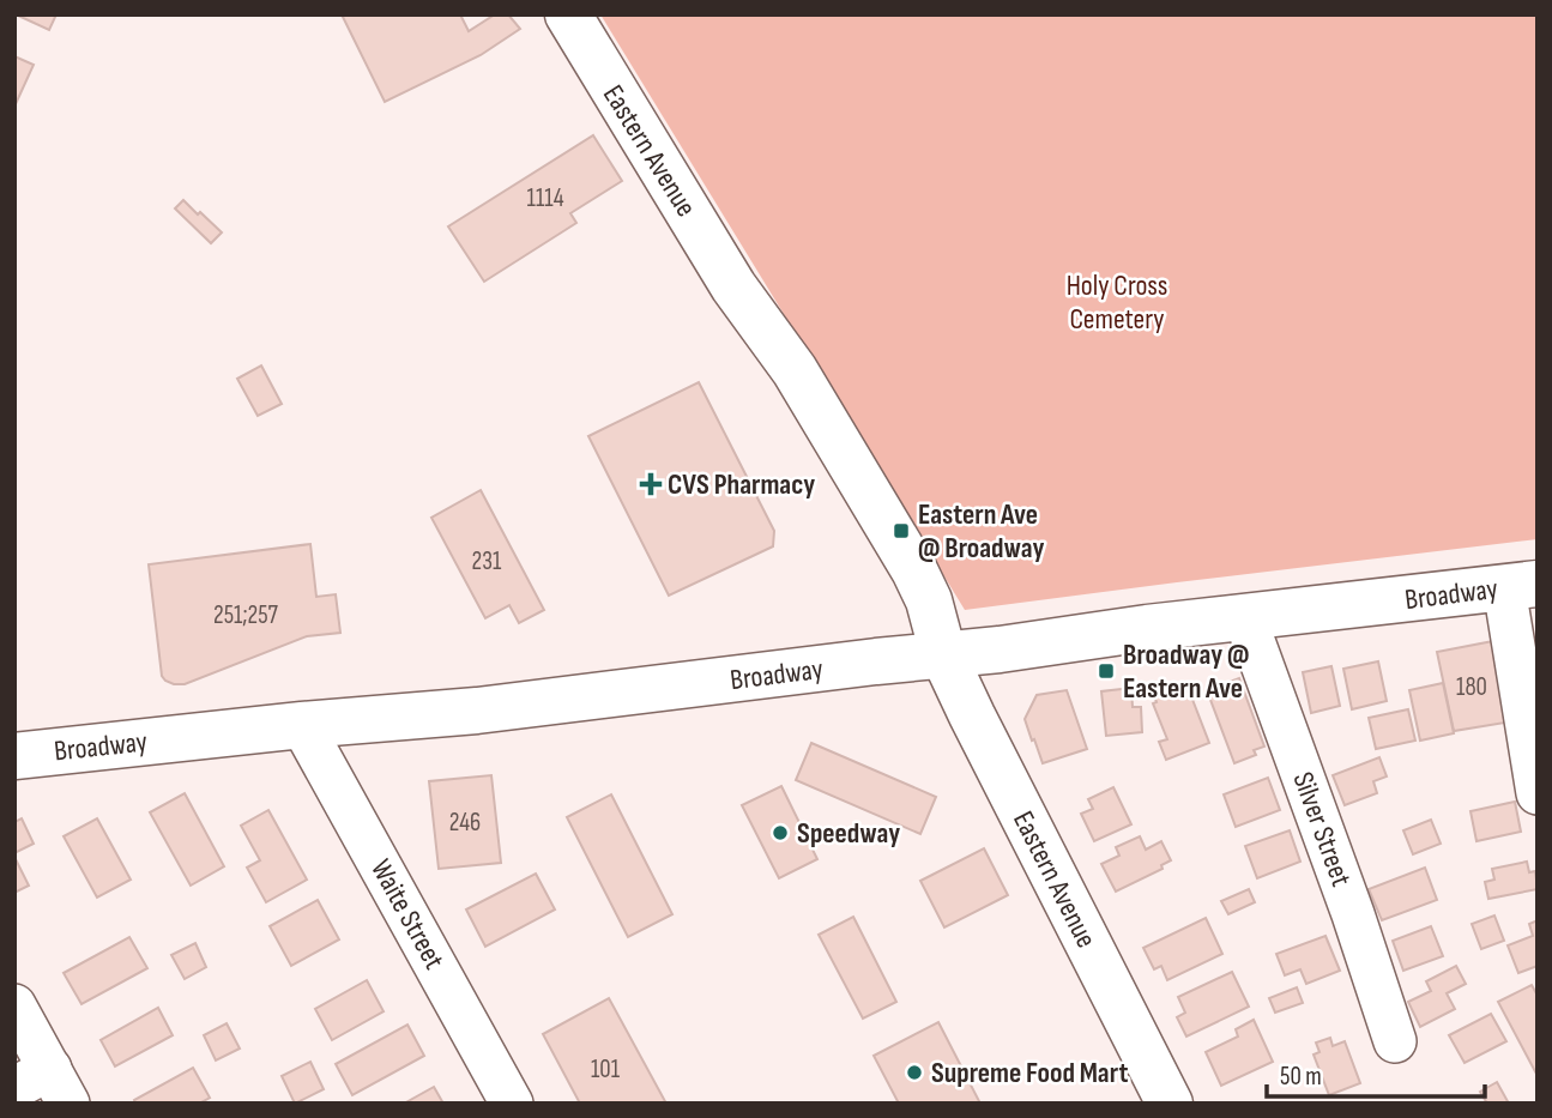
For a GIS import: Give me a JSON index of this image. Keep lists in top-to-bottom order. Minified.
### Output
{"streets":{"main road":["Eastern Avenue","Broadway"],"street":["Silver Street","Waite Street"]},"crossings":[["Eastern Avenue","Broadway"],["Broadway","Silver Street"],["Broadway","Waite Street"]],"parks":["Holy Cross Cemetery"],"places":{"health":["CVS Pharmacy"],"transit":["Eastern Ave @ Broadway","Broadway @ Eastern Ave"],"other":["Speedway","Supreme Food Mart"]},"house_numbers":["1114","231","251;257","180","246","101"],"scale_bar":"50 m"}
